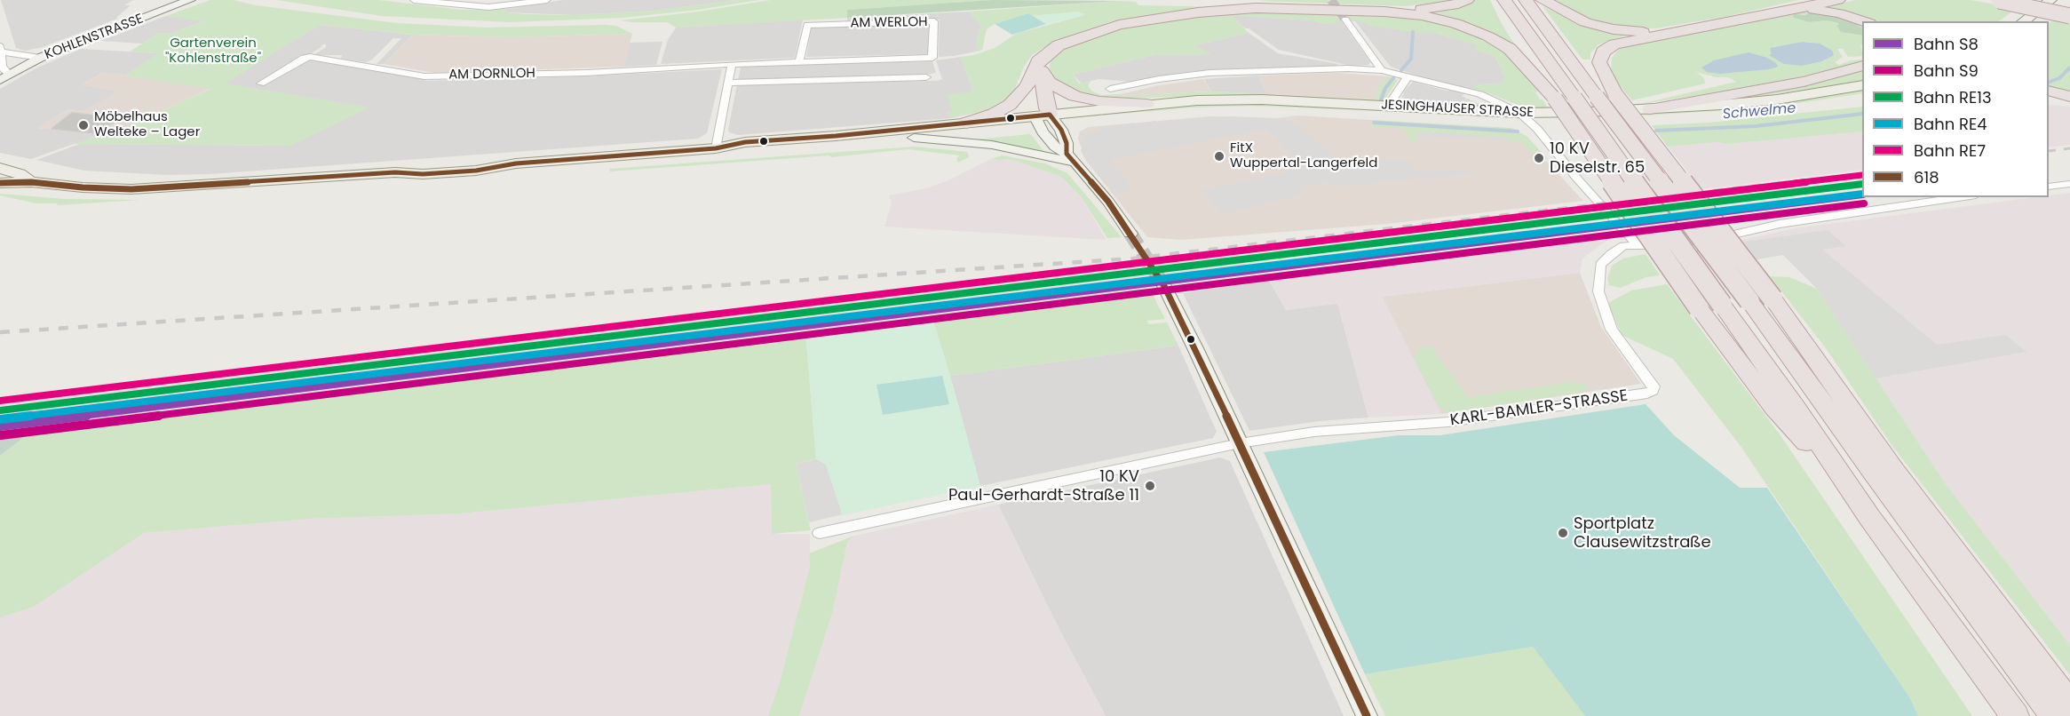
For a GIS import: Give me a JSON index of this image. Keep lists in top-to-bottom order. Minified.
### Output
{"streets":{"main road":["JESINGHAUSER STRASSE"],"street":["AM WERLOH","KOHLENSTRASSE","AM DORNLOH","KARL-BAMLER-STRASSE"]},"crossings":[["AM WERLOH","AM DORNLOH"]],"water":["Schwelme"],"parks":["Gartenverein \"Kohlenstraße\""],"places":["Möbelhaus Welteke – Lager","FitX Wuppertal-Langerfeld","10 KV Dieselstr. 65","10 KV Paul-Gerhardt-Straße 11","Sportplatz Clausewitzstraße"],"lines":["transit line 618","rail line RE7","rail line RE13","rail line RE4","rail line S8","rail line S9"],"legend":["Bahn S8","Bahn S9","Bahn RE13","Bahn RE4","Bahn RE7","618"]}
